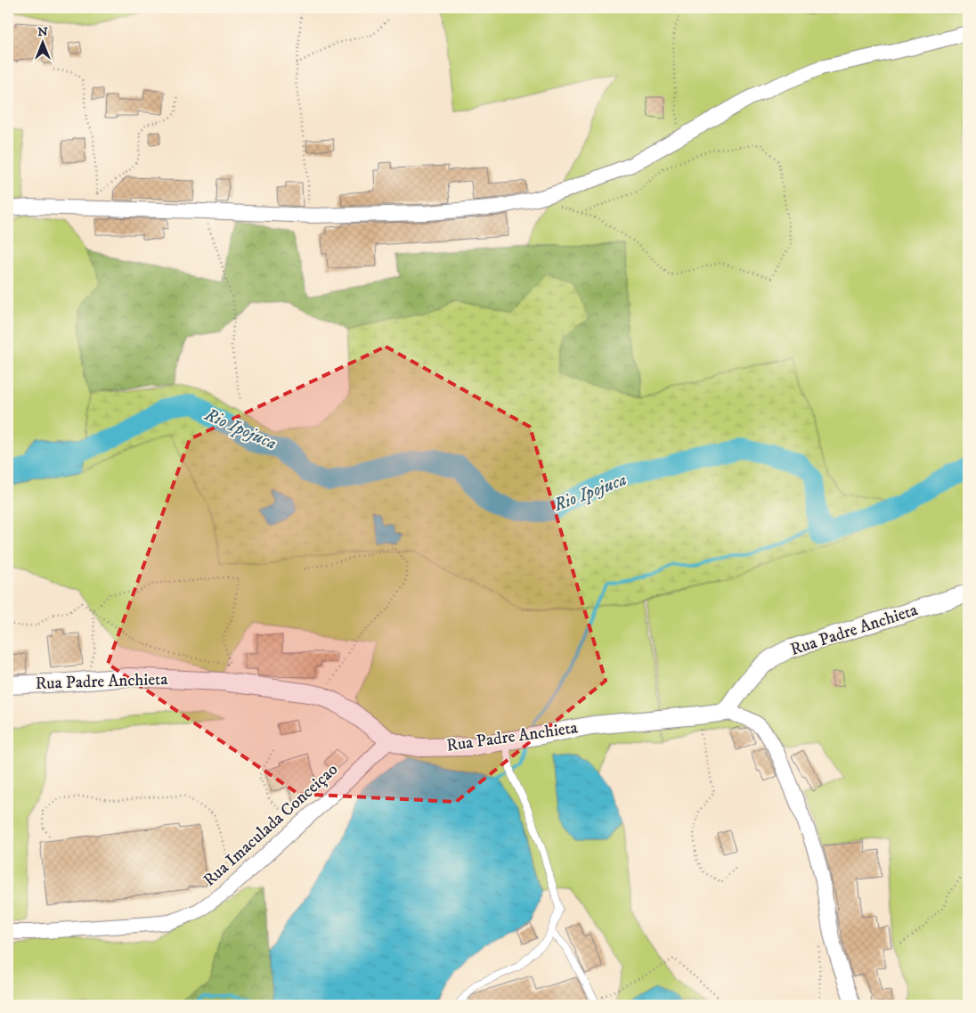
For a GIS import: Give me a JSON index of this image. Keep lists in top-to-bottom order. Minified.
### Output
{"streets":{"street":["Rua Padre Anchieta","Rua Imaculada Conceiçao"]},"crossings":[["Rua Padre Anchieta","Rua Imaculada Conceiçao"]],"water":["Rio Ipojuca"],"north":"top"}
